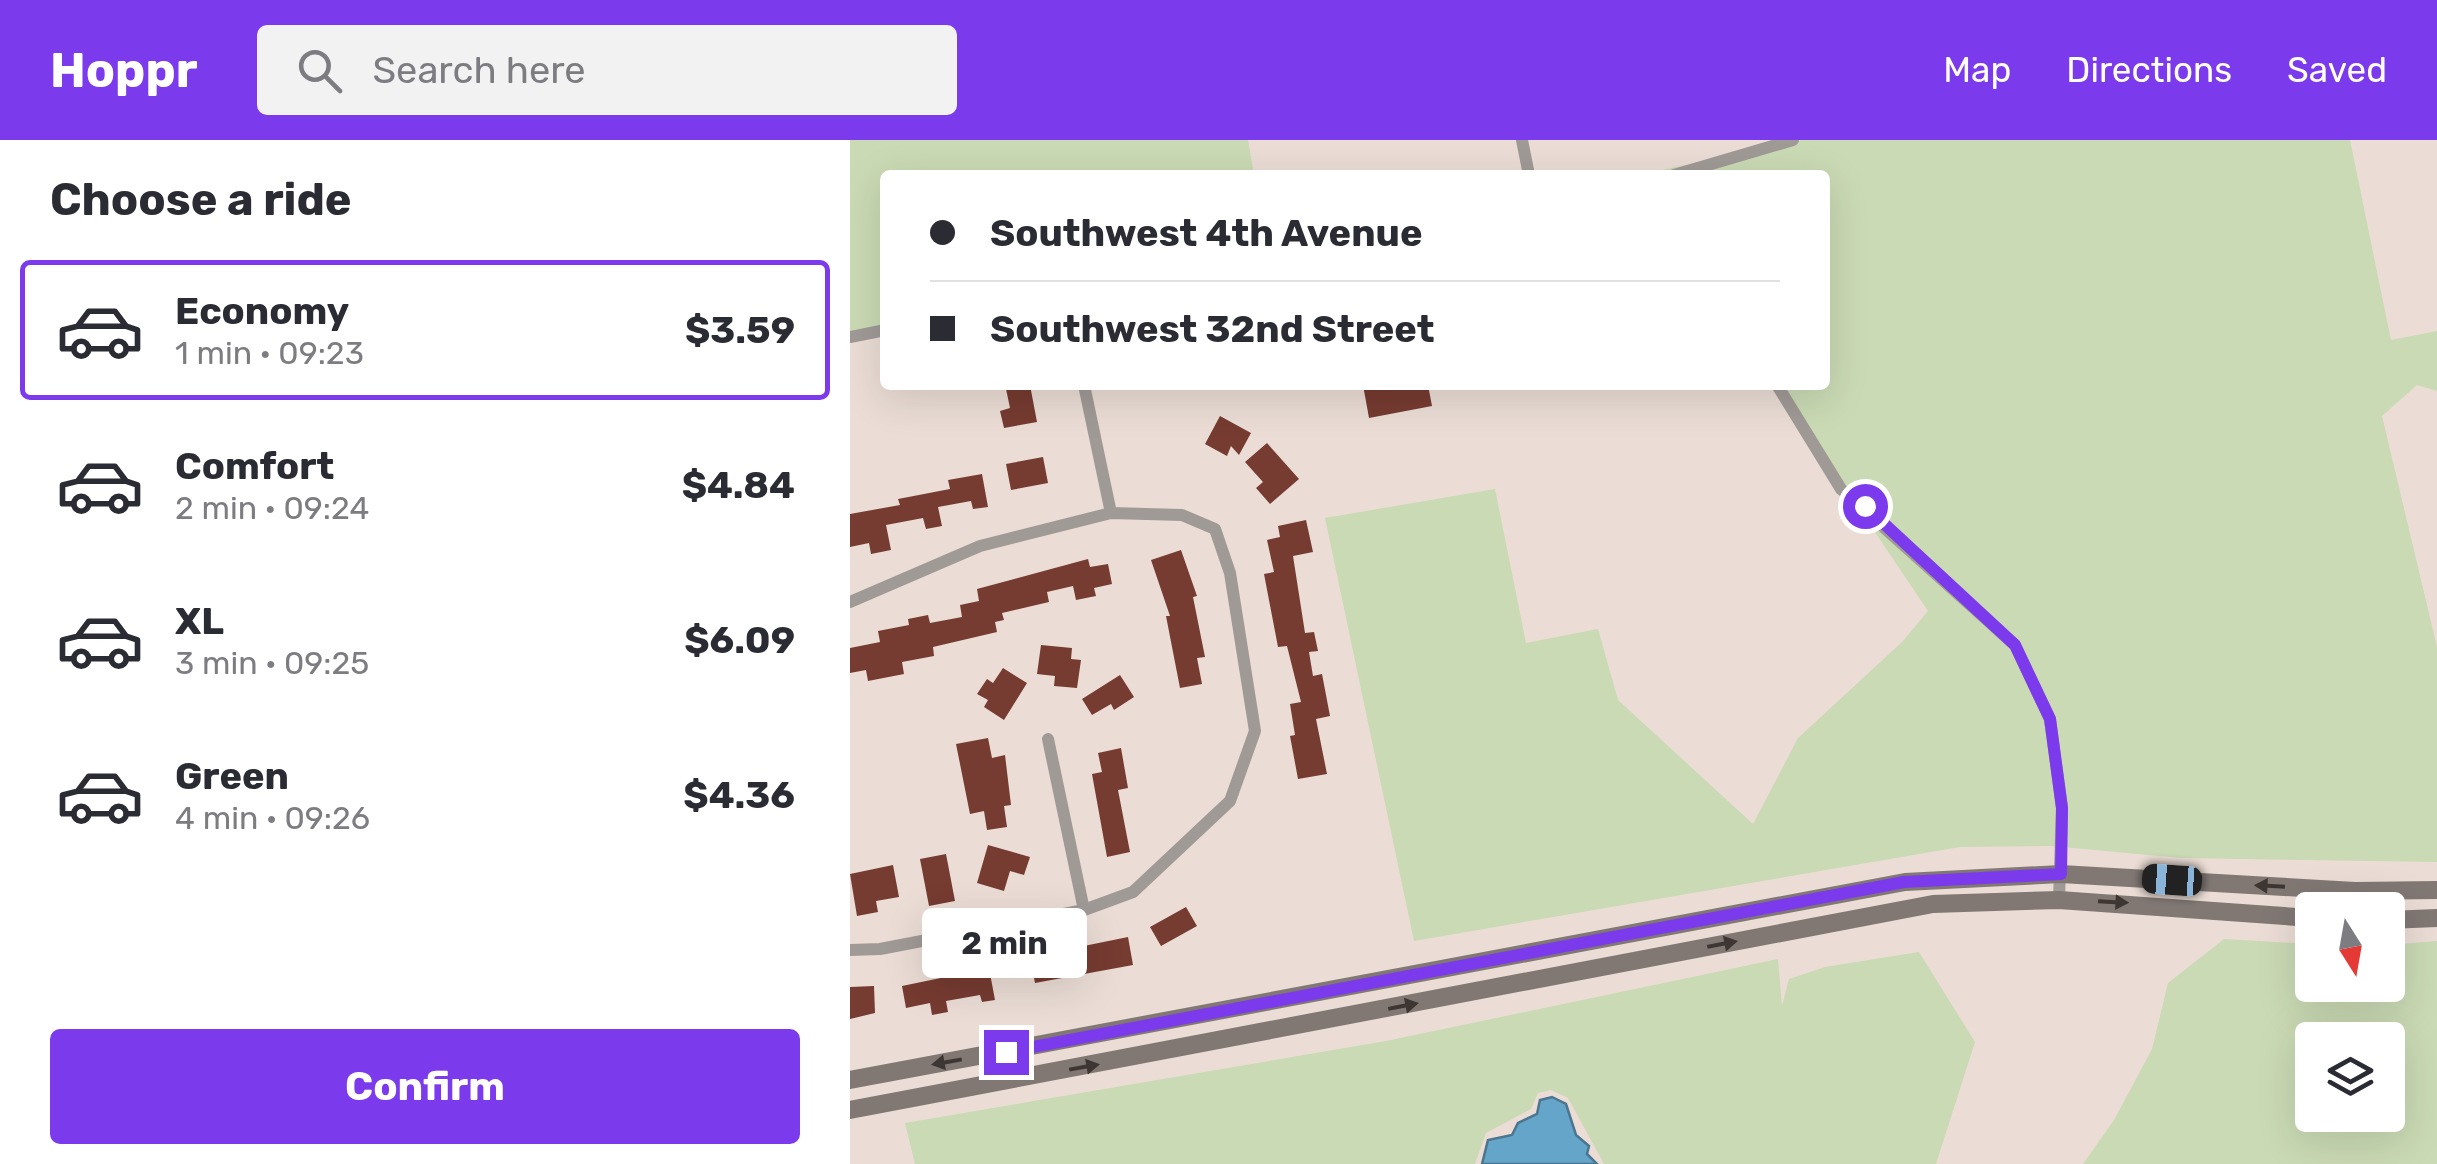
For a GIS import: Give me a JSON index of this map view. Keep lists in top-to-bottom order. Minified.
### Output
{"north":"bottom","page":{"header":"Hoppr","search":"Search here","nav":["Map","Directions","Saved"],"heading":"Choose a ride","banner":["Southwest 4th Avenue","Southwest 32nd Street"],"list":[{"name":"Economy","note":"1 min · 09:23","value":"$3.59"},{"name":"Comfort","note":"2 min · 09:24","value":"$4.84"},{"name":"XL","note":"3 min · 09:25","value":"$6.09"},{"name":"Green","note":"4 min · 09:26","value":"$4.36"}],"bubble":"2 min","buttons":"Confirm"}}
